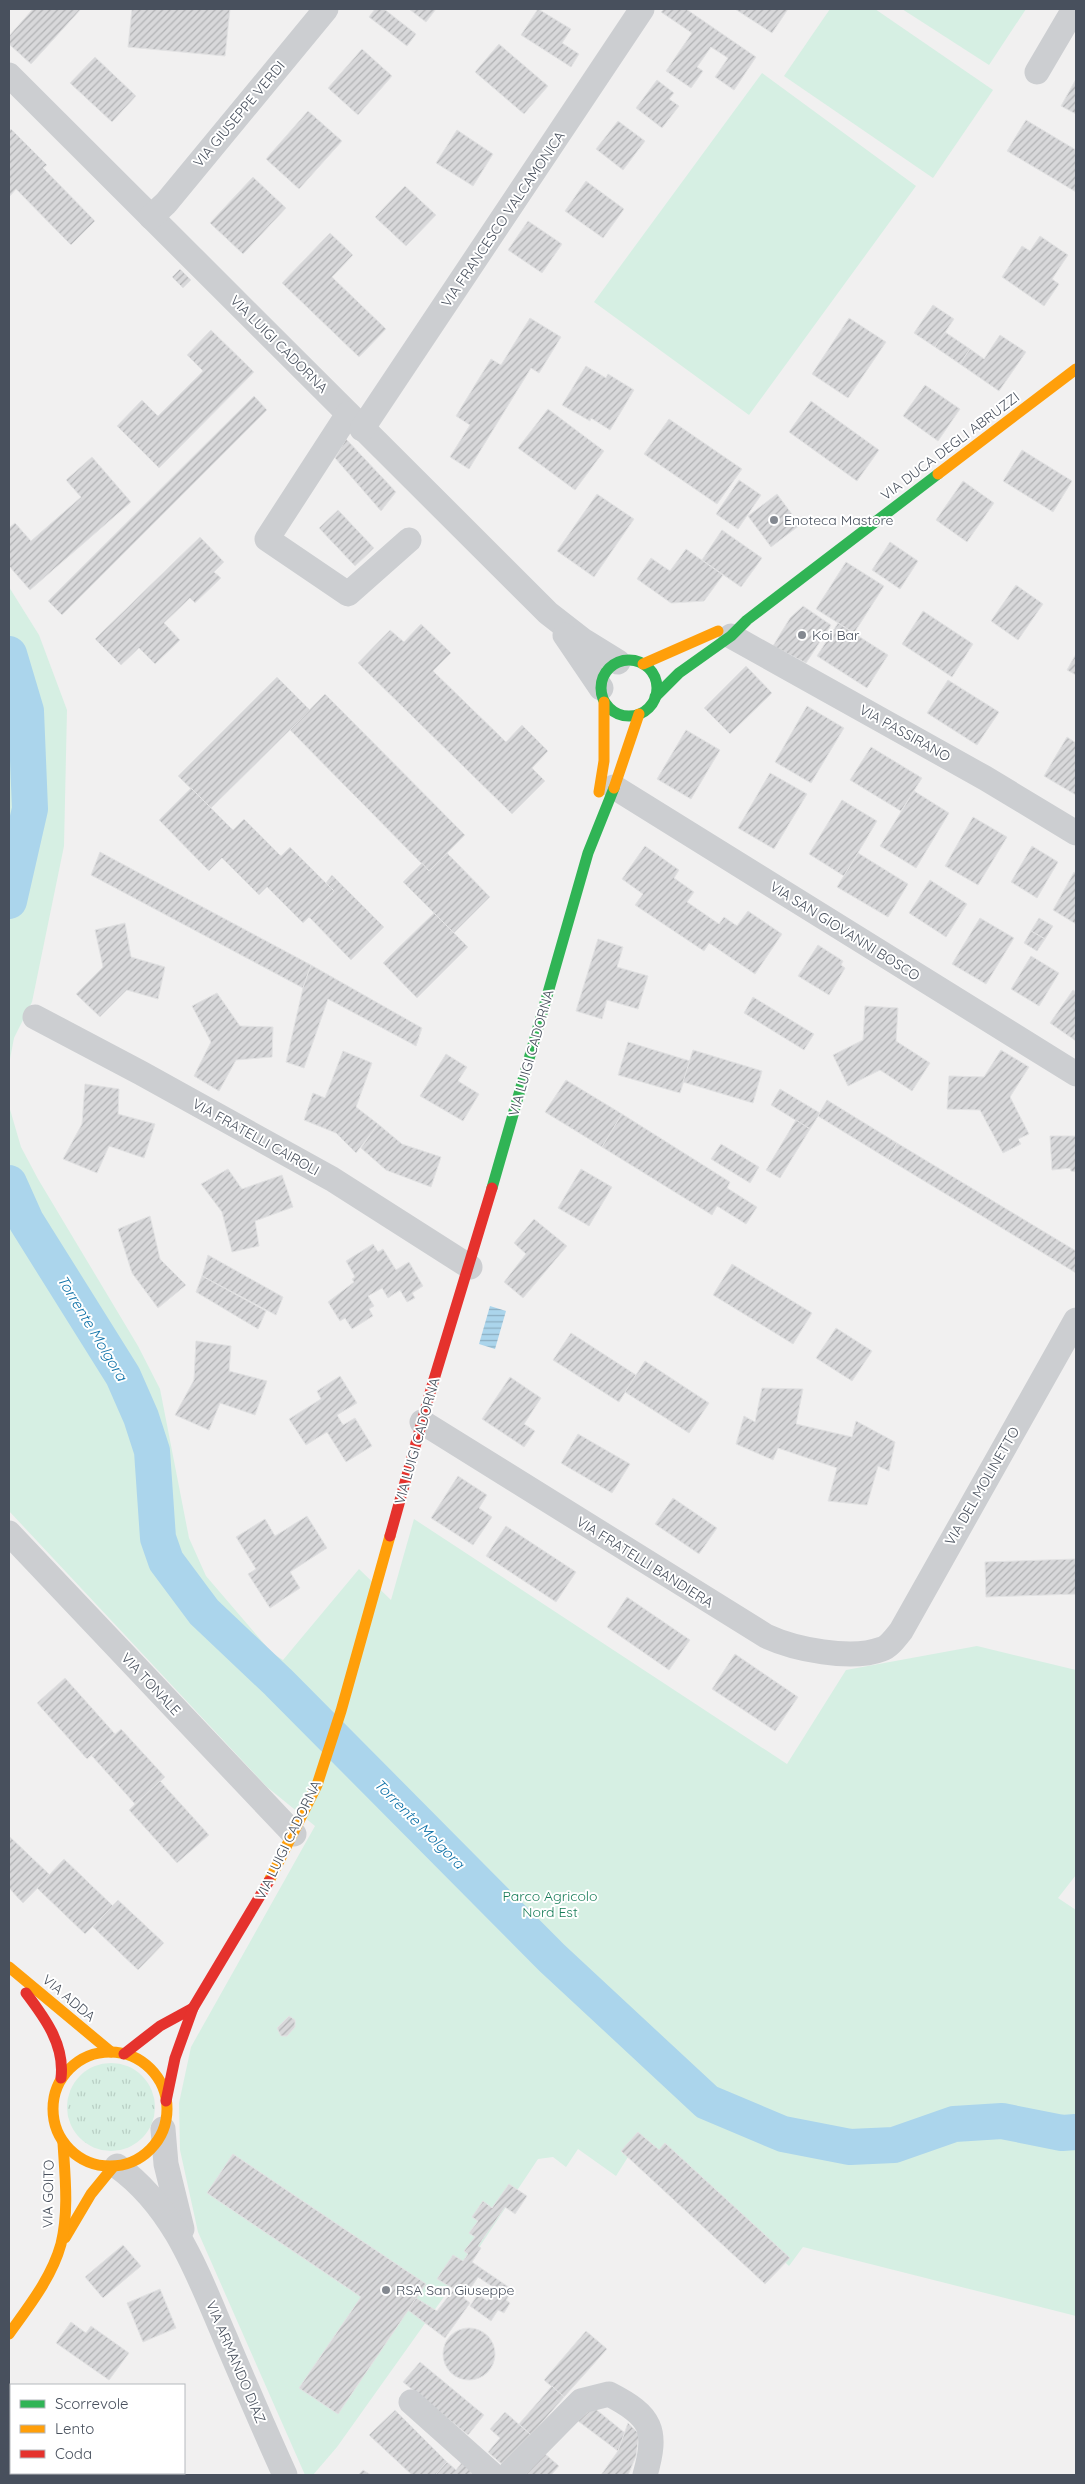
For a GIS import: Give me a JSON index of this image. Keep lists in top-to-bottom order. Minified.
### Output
{"streets":{"street":["VIA GIUSEPPE VERDI","VIA FRANCESCO VALCAMONICA","VIA LUIGI CADORNA","VIA DUCA DEGLI ABRUZZI","VIA PASSIRANO","VIA SAN GIOVANNI BOSCO","VIA FRATELLI CAIROLI","VIA DEL MOLINETTO","VIA FRATELLI BANDIERA","VIA TONALE","VIA ADDA","VIA GOITO","VIA ARMANDO DIAZ"]},"crossings":[["VIA GIUSEPPE VERDI","VIA LUIGI CADORNA"],["VIA FRANCESCO VALCAMONICA","VIA LUIGI CADORNA"],["VIA LUIGI CADORNA","VIA DUCA DEGLI ABRUZZI"],["VIA LUIGI CADORNA","VIA SAN GIOVANNI BOSCO"],["VIA LUIGI CADORNA","VIA FRATELLI CAIROLI"],["VIA LUIGI CADORNA","VIA FRATELLI BANDIERA"],["VIA LUIGI CADORNA","VIA TONALE"],["VIA LUIGI CADORNA","VIA ADDA"],["VIA LUIGI CADORNA","VIA GOITO"],["VIA LUIGI CADORNA","VIA ARMANDO DIAZ"],["VIA DUCA DEGLI ABRUZZI","VIA PASSIRANO"],["VIA DEL MOLINETTO","VIA FRATELLI BANDIERA"],["VIA ADDA","VIA GOITO"],["VIA ADDA","VIA ARMANDO DIAZ"],["VIA GOITO","VIA ARMANDO DIAZ"]],"water":["Torrente Molgora"],"parks":["Parco Agricolo Nord Est"],"places":["Enoteca Mastore","Koi Bar","RSA San Giuseppe"],"legend":["Scorrevole","Lento","Coda"]}
